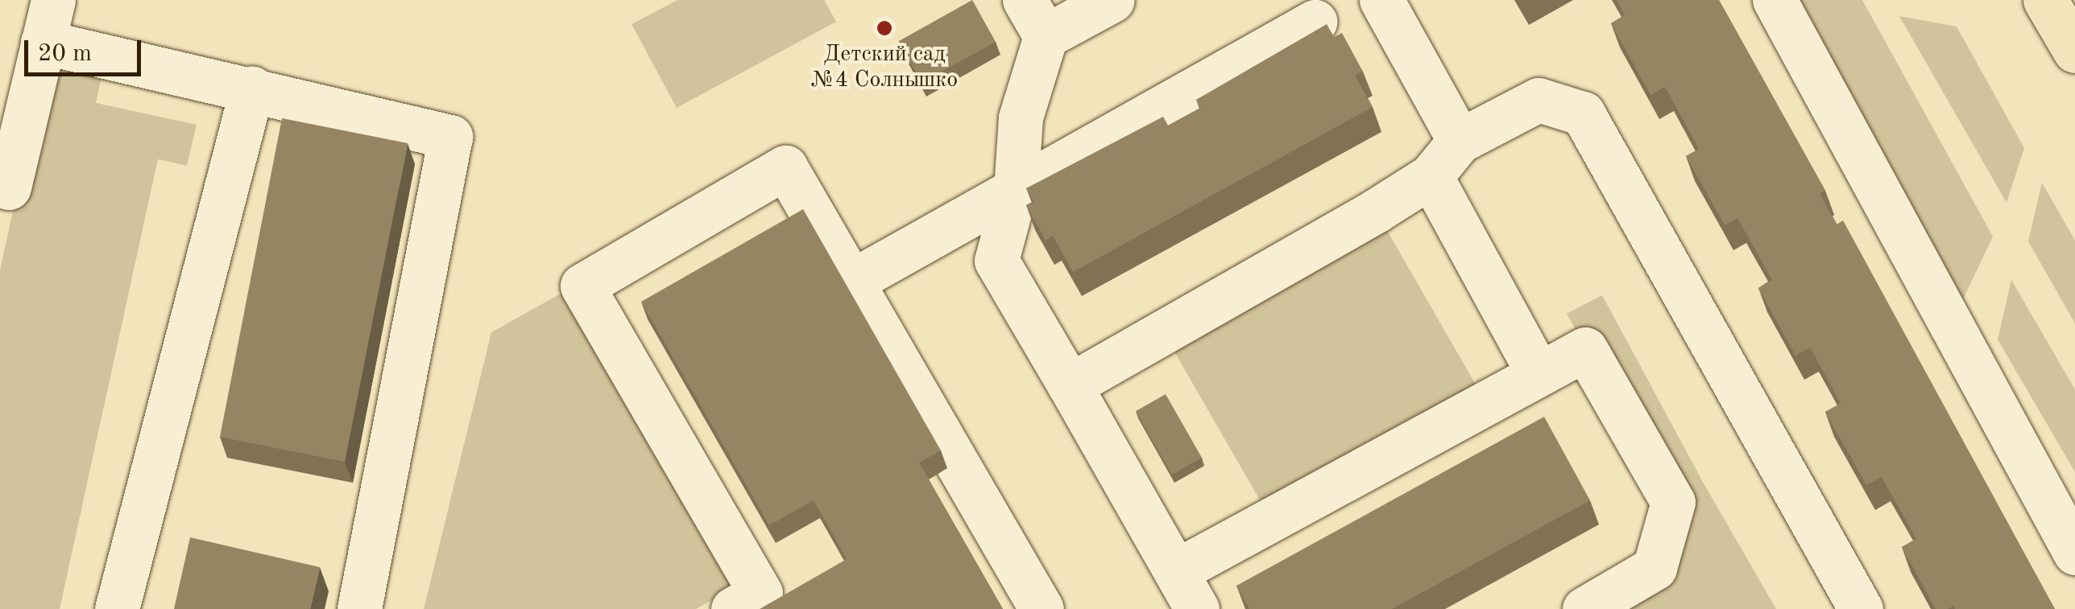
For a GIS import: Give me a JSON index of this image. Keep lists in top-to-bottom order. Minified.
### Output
{"places":["Детский сад №4 Солнышко"],"scale_bar":"20 m"}
